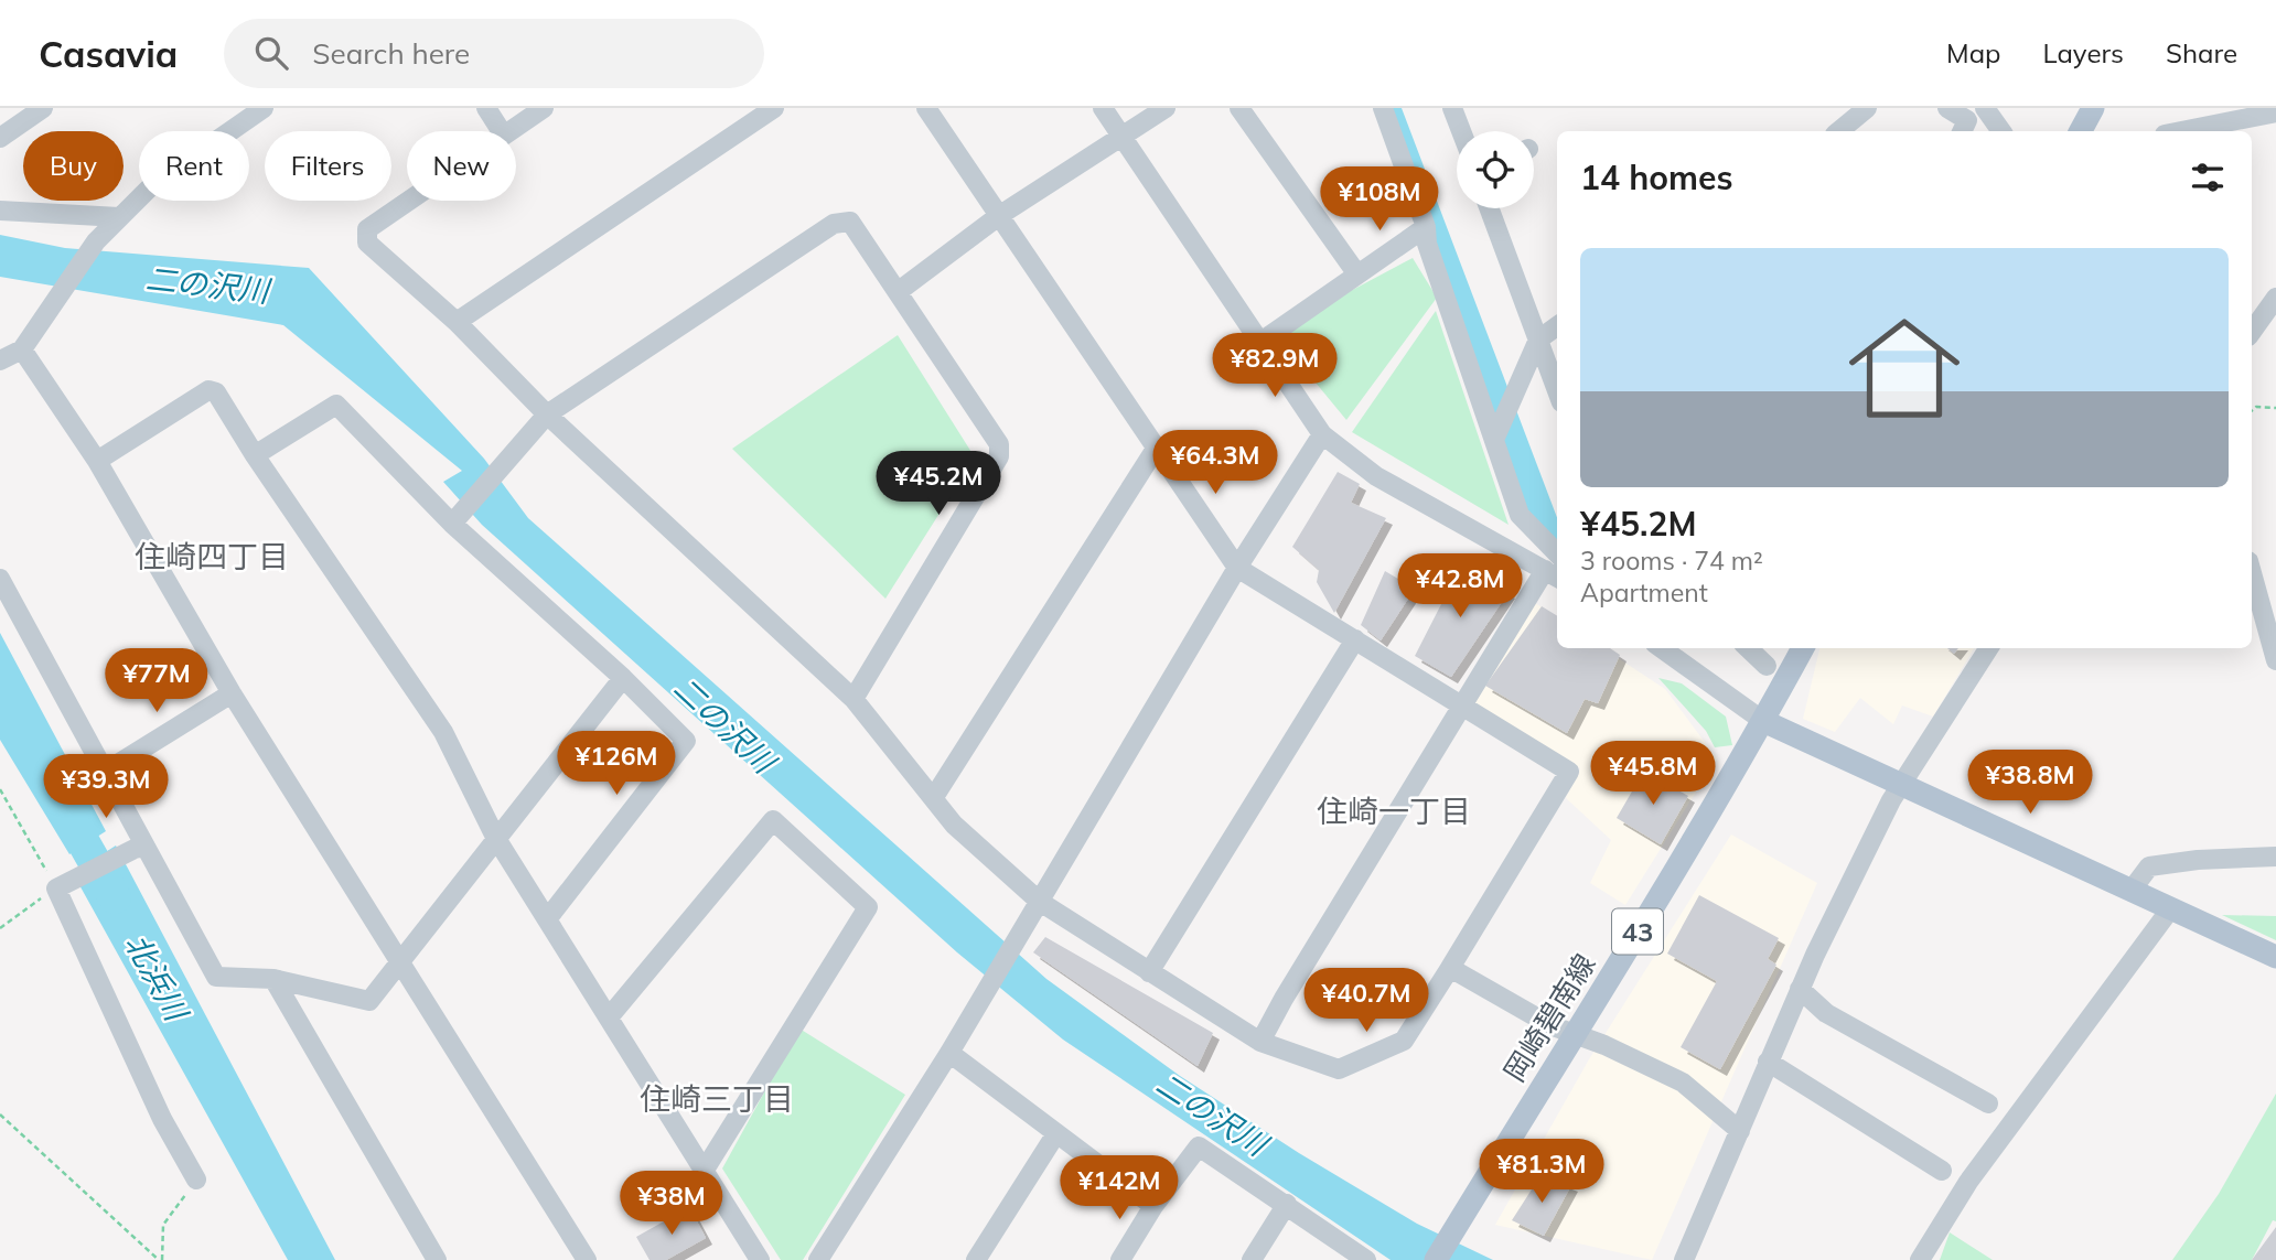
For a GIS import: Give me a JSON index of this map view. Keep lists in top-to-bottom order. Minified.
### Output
{"streets":{"main road":["43","岡崎碧南線"]},"districts":["住崎四丁目","住崎一丁目","住崎三丁目"],"water":["二の沢川","北浜川"],"page":{"header":"Casavia","search":"Search here","nav":["Map","Layers","Share"],"chip":["Buy","Rent","Filters","New"],"heading":"14 homes","price":["¥108M","¥82.9M","¥64.3M","¥45.2M","¥42.8M","¥77M","¥126M","¥45.8M","¥38.8M","¥39.3M","¥40.7M","¥81.3M","¥142M","¥38M"],"list":[{"name":"¥45.2M","note":"3 rooms · 74 m² · Apartment"}]}}
